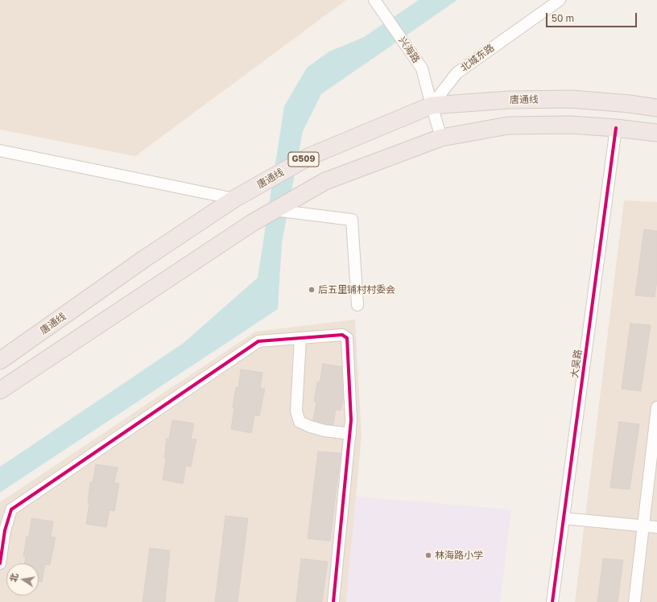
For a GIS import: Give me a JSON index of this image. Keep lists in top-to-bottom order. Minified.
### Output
{"streets":{"highway":["唐通线","G509"],"street":["兴海路","北城东路","大吴路"]},"crossings":[["兴海路","北城东路"],["兴海路","唐通线"],["北城东路","唐通线"]],"places":["后五里铺村村委会","林海路小学"],"scale_bar":"50 m","north":"left"}
